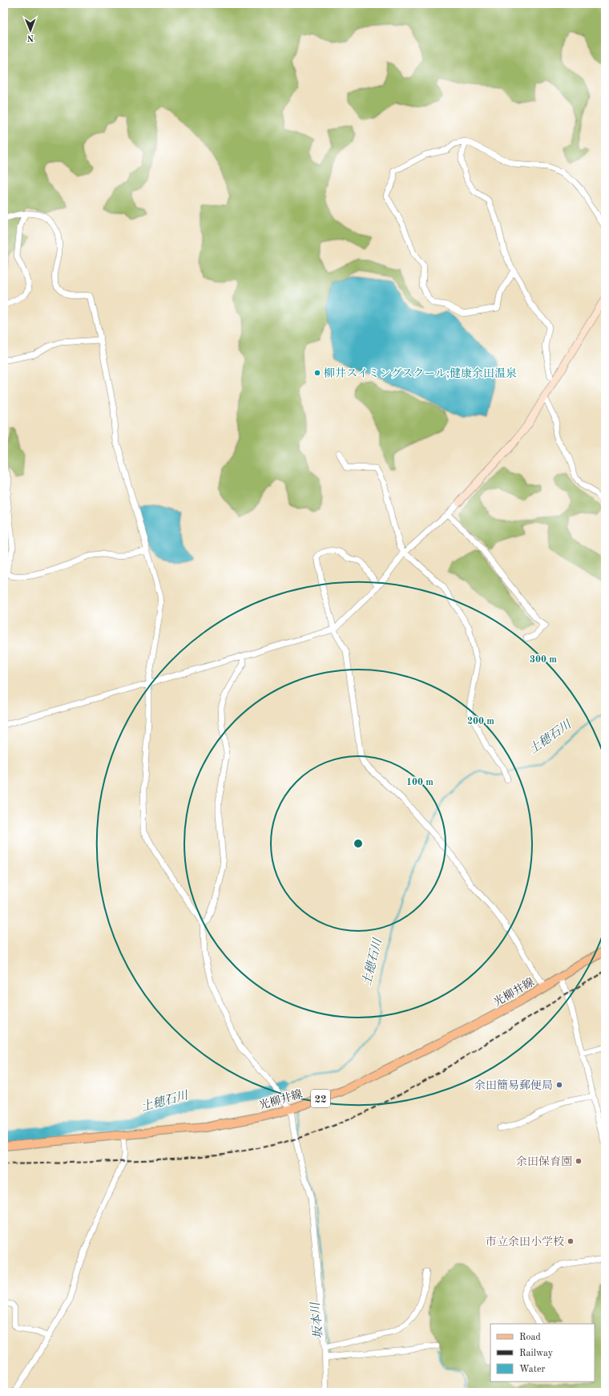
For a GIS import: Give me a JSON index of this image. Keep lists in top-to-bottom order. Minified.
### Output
{"streets":{"main road":["光柳井線","22"]},"water":["土穂石川","坂本川"],"places":["柳井スイミングスクール;健康余田温泉","余田簡易郵便局","余田保育園","市立余田小学校"],"legend":["Road","Railway","Water"],"north":"bottom","rings":["300 m","200 m","100 m"]}
